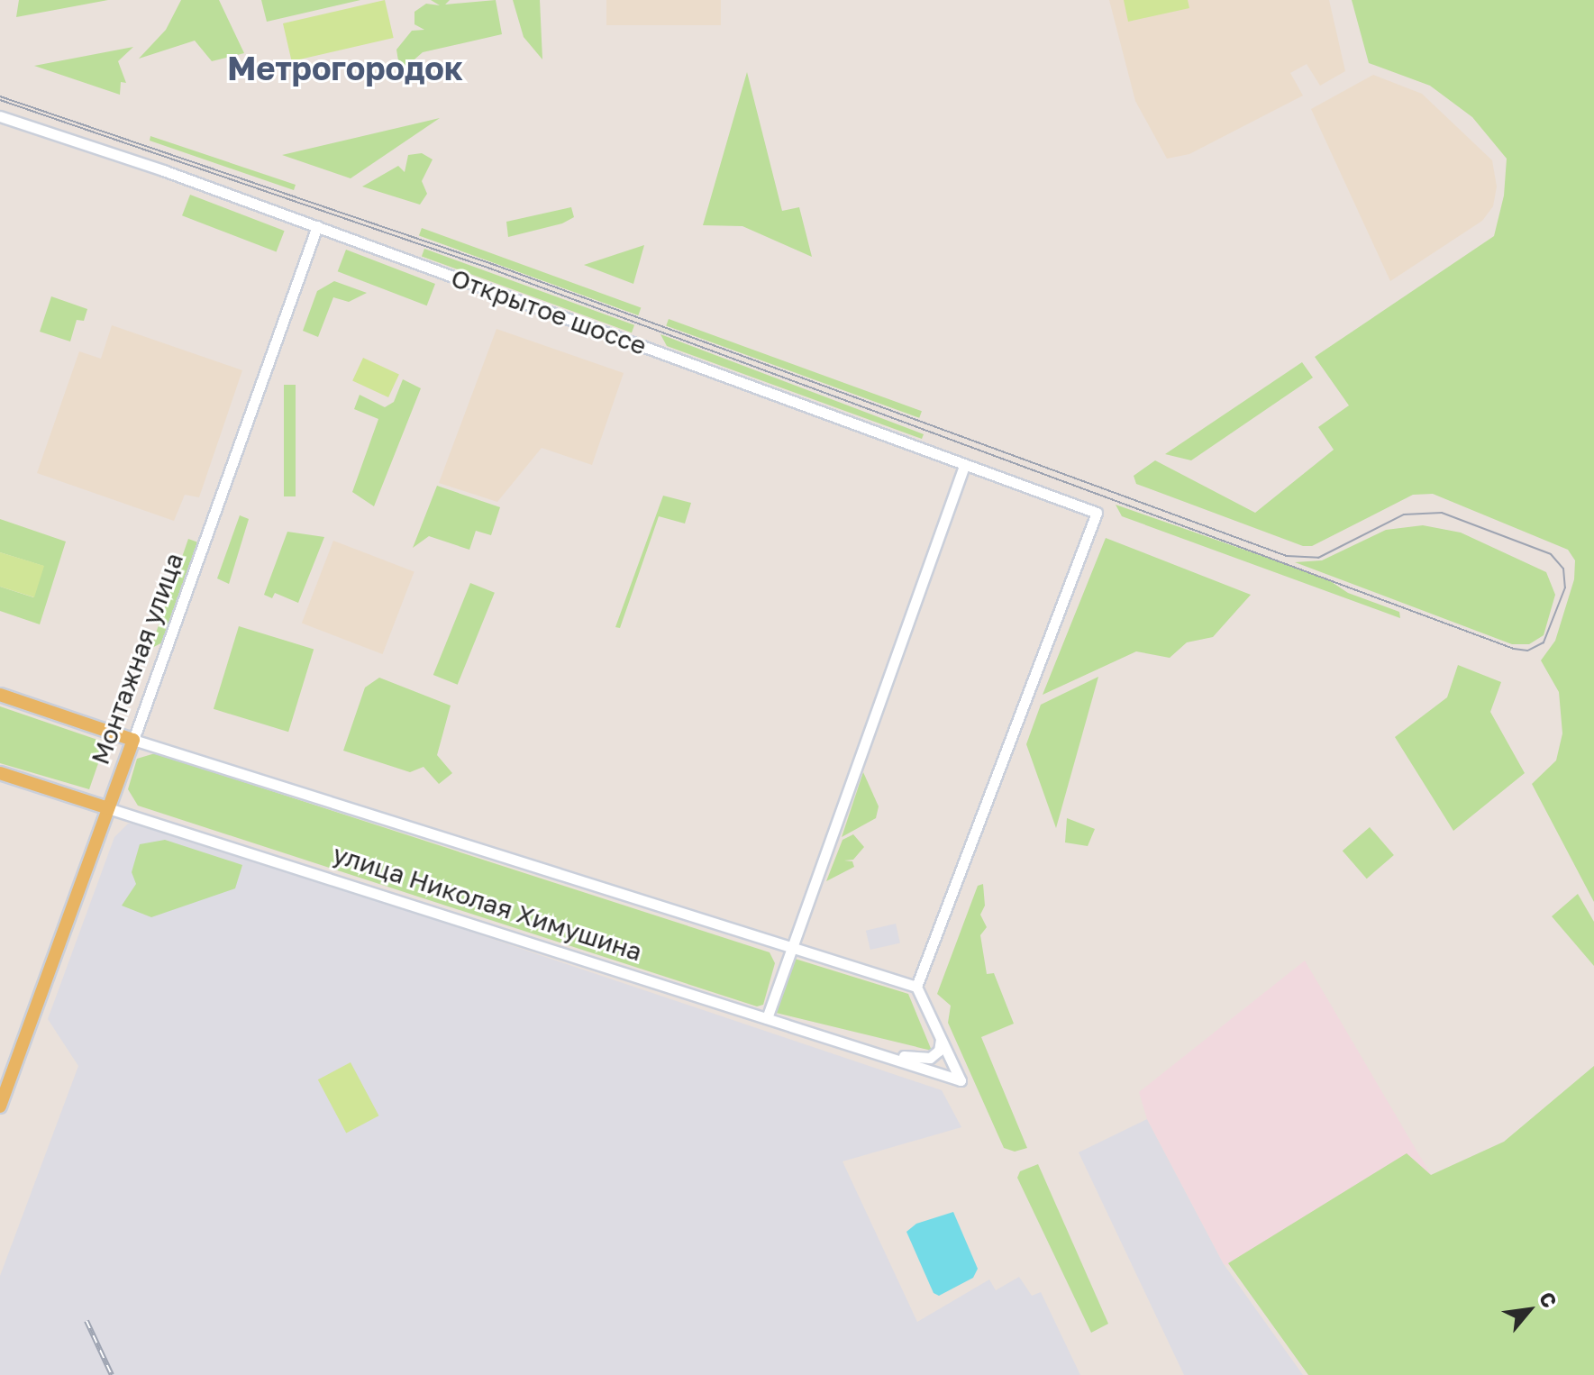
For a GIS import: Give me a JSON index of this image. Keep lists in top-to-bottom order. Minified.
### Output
{"streets":{"main road":["Монтажная улица","улица Николая Химушина"],"street":["Открытое шоссе"]},"crossings":[["Открытое шоссе","Монтажная улица"],["Открытое шоссе","улица Николая Химушина"],["Монтажная улица","улица Николая Химушина"]],"districts":["Метрогородок"],"north":"top right"}
